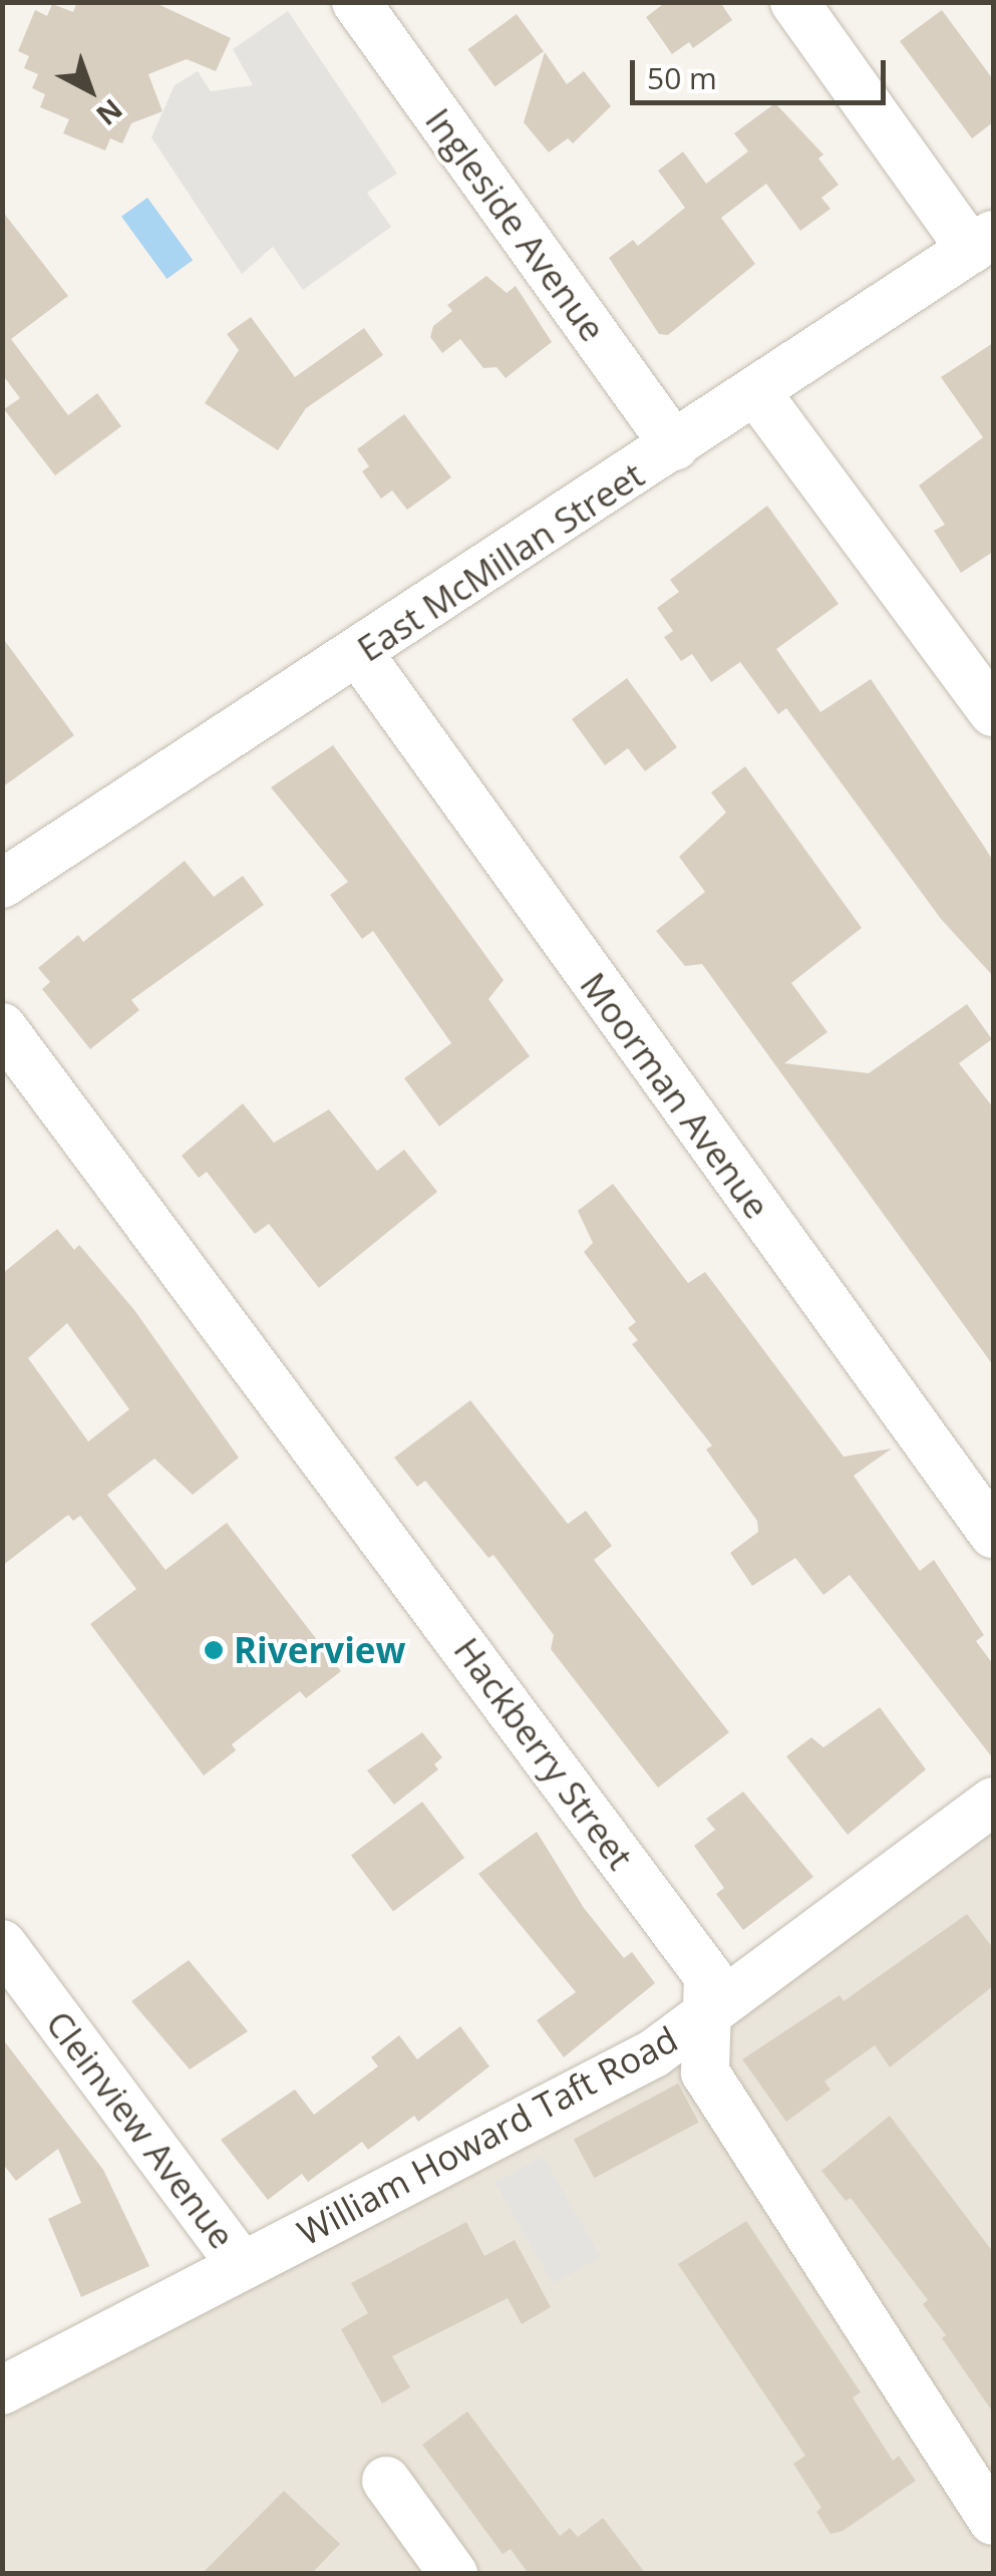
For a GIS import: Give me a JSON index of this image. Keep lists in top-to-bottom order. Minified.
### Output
{"streets":{"street":["Ingleside Avenue","East McMillan Street","Moorman Avenue","Hackberry Street","Cleinview Avenue","William Howard Taft Road"]},"crossings":[["Ingleside Avenue","East McMillan Street"],["East McMillan Street","Moorman Avenue"],["Hackberry Street","William Howard Taft Road"],["Cleinview Avenue","William Howard Taft Road"]],"places":["Riverview"],"scale_bar":"50 m","north":"bottom right"}
